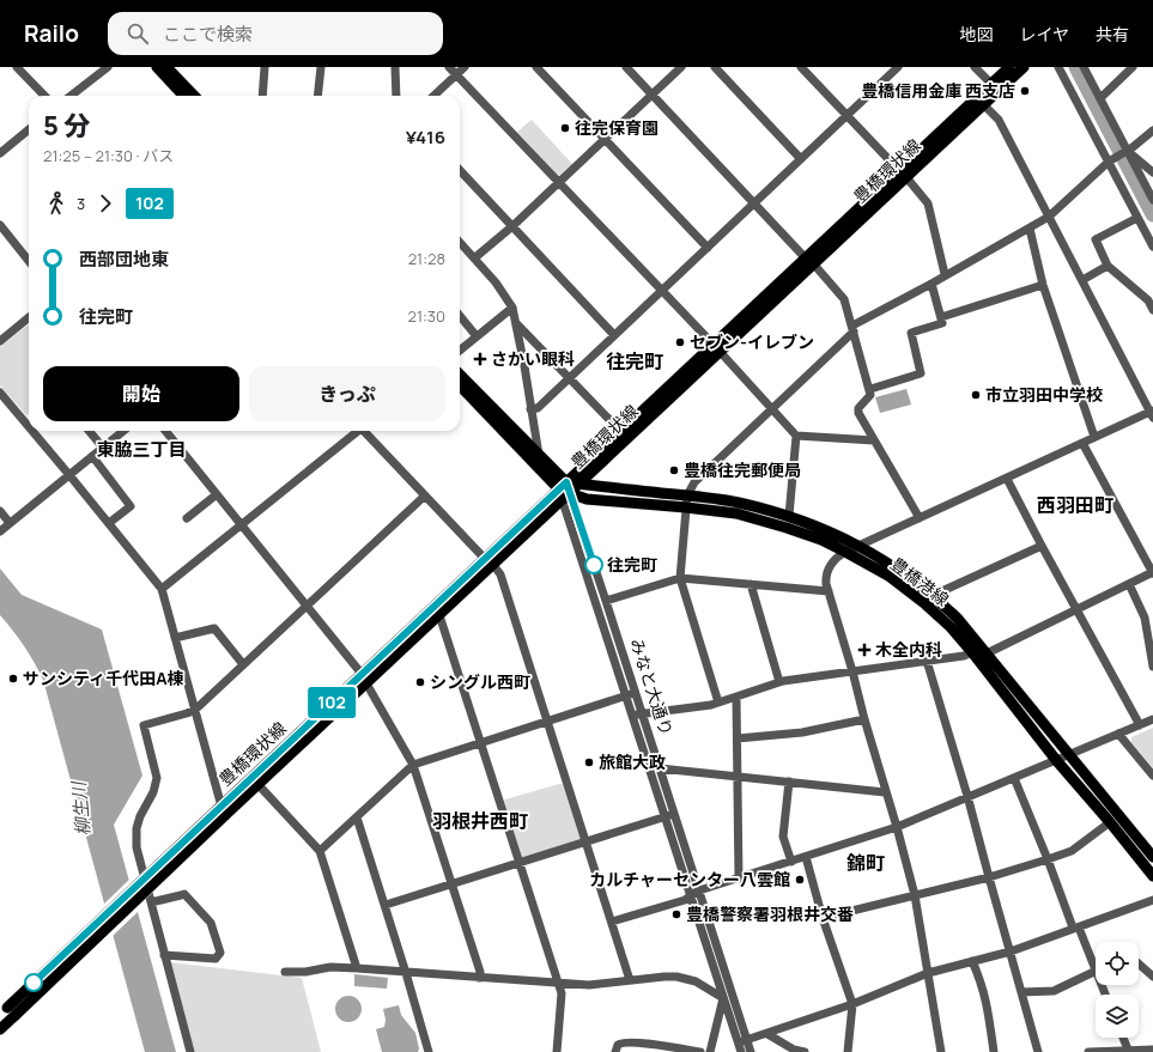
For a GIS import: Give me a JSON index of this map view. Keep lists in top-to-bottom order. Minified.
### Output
{"streets":{"main road":["豊橋環状線","豊橋港線","みなと大通り"]},"crossings":[["豊橋環状線","豊橋港線"],["豊橋環状線","みなと大通り"],["豊橋港線","みなと大通り"]],"districts":["往完町","東脇三丁目","西羽田町","羽根井西町","錦町"],"water":["柳生川"],"places":{"other":["豊橋信用金庫 西支店","往完保育園","セブン-イレブン","市立羽田中学校","豊橋往完郵便局","往完町","サンシティ千代田A棟","シングル西町","旅館大政","カルチャーセンター八雲館","豊橋警察署羽根井交番"],"health":["さかい眼科","木全内科"]},"lines":["bus line 102"],"page":{"header":"Railo","search":"ここで検索","nav":["地図","レイヤ","共有"],"on_map":"102","heading":["5 分","21:25 – 21:30 · バス","¥416"],"legs":["3","102"],"list":[{"name":"西部団地東","value":"21:28"},{"name":"往完町","value":"21:30"}],"buttons":["開始","きっぷ"]}}
